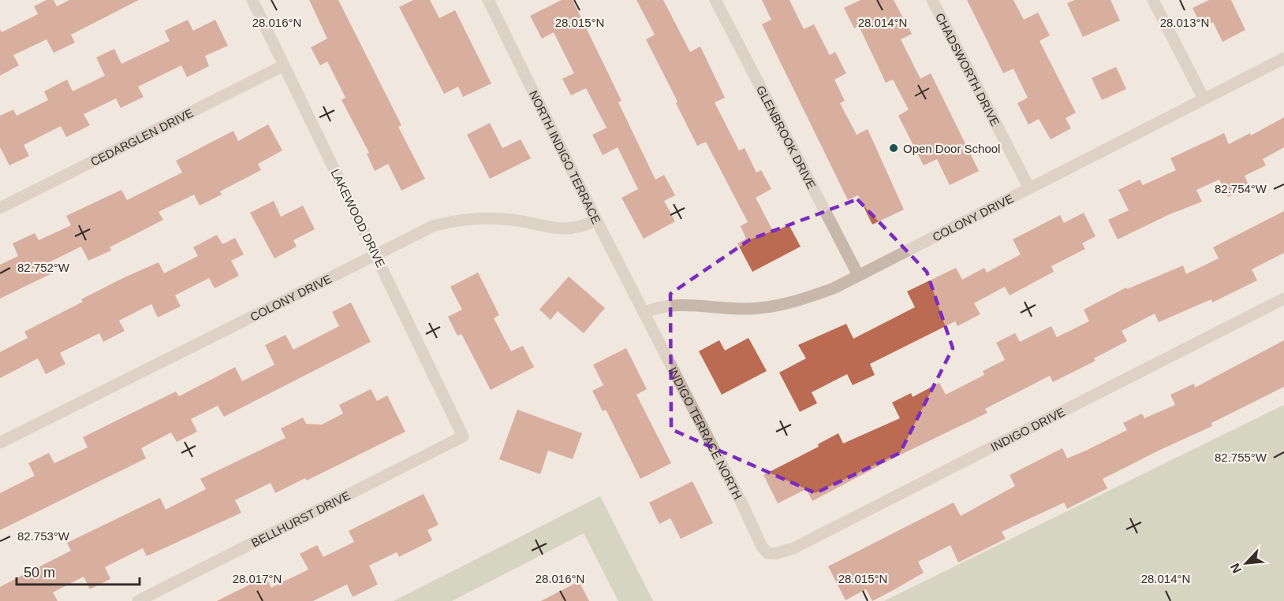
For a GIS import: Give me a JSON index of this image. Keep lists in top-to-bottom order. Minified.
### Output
{"streets":{"street":["CHADSWORTH DRIVE","CEDARGLEN DRIVE","GLENBROOK DRIVE","NORTH INDIGO TERRACE","COLONY DRIVE","LAKEWOOD DRIVE","INDIGO DRIVE","INDIGO TERRACE NORTH","BELLHURST DRIVE"]},"crossings":[["CHADSWORTH DRIVE","COLONY DRIVE"],["CEDARGLEN DRIVE","LAKEWOOD DRIVE"],["GLENBROOK DRIVE","COLONY DRIVE"],["NORTH INDIGO TERRACE","COLONY DRIVE"],["NORTH INDIGO TERRACE","INDIGO TERRACE NORTH"],["COLONY DRIVE","LAKEWOOD DRIVE"],["COLONY DRIVE","INDIGO TERRACE NORTH"],["LAKEWOOD DRIVE","BELLHURST DRIVE"],["INDIGO DRIVE","INDIGO TERRACE NORTH"]],"places":["Open Door School"],"scale_bar":"50 m","north":"bottom left","coordinates":["28.015°N","28.014°N","28.013°N","28.016°N","82.754°W","82.752°W","82.755°W","82.753°W","28.017°N"]}
